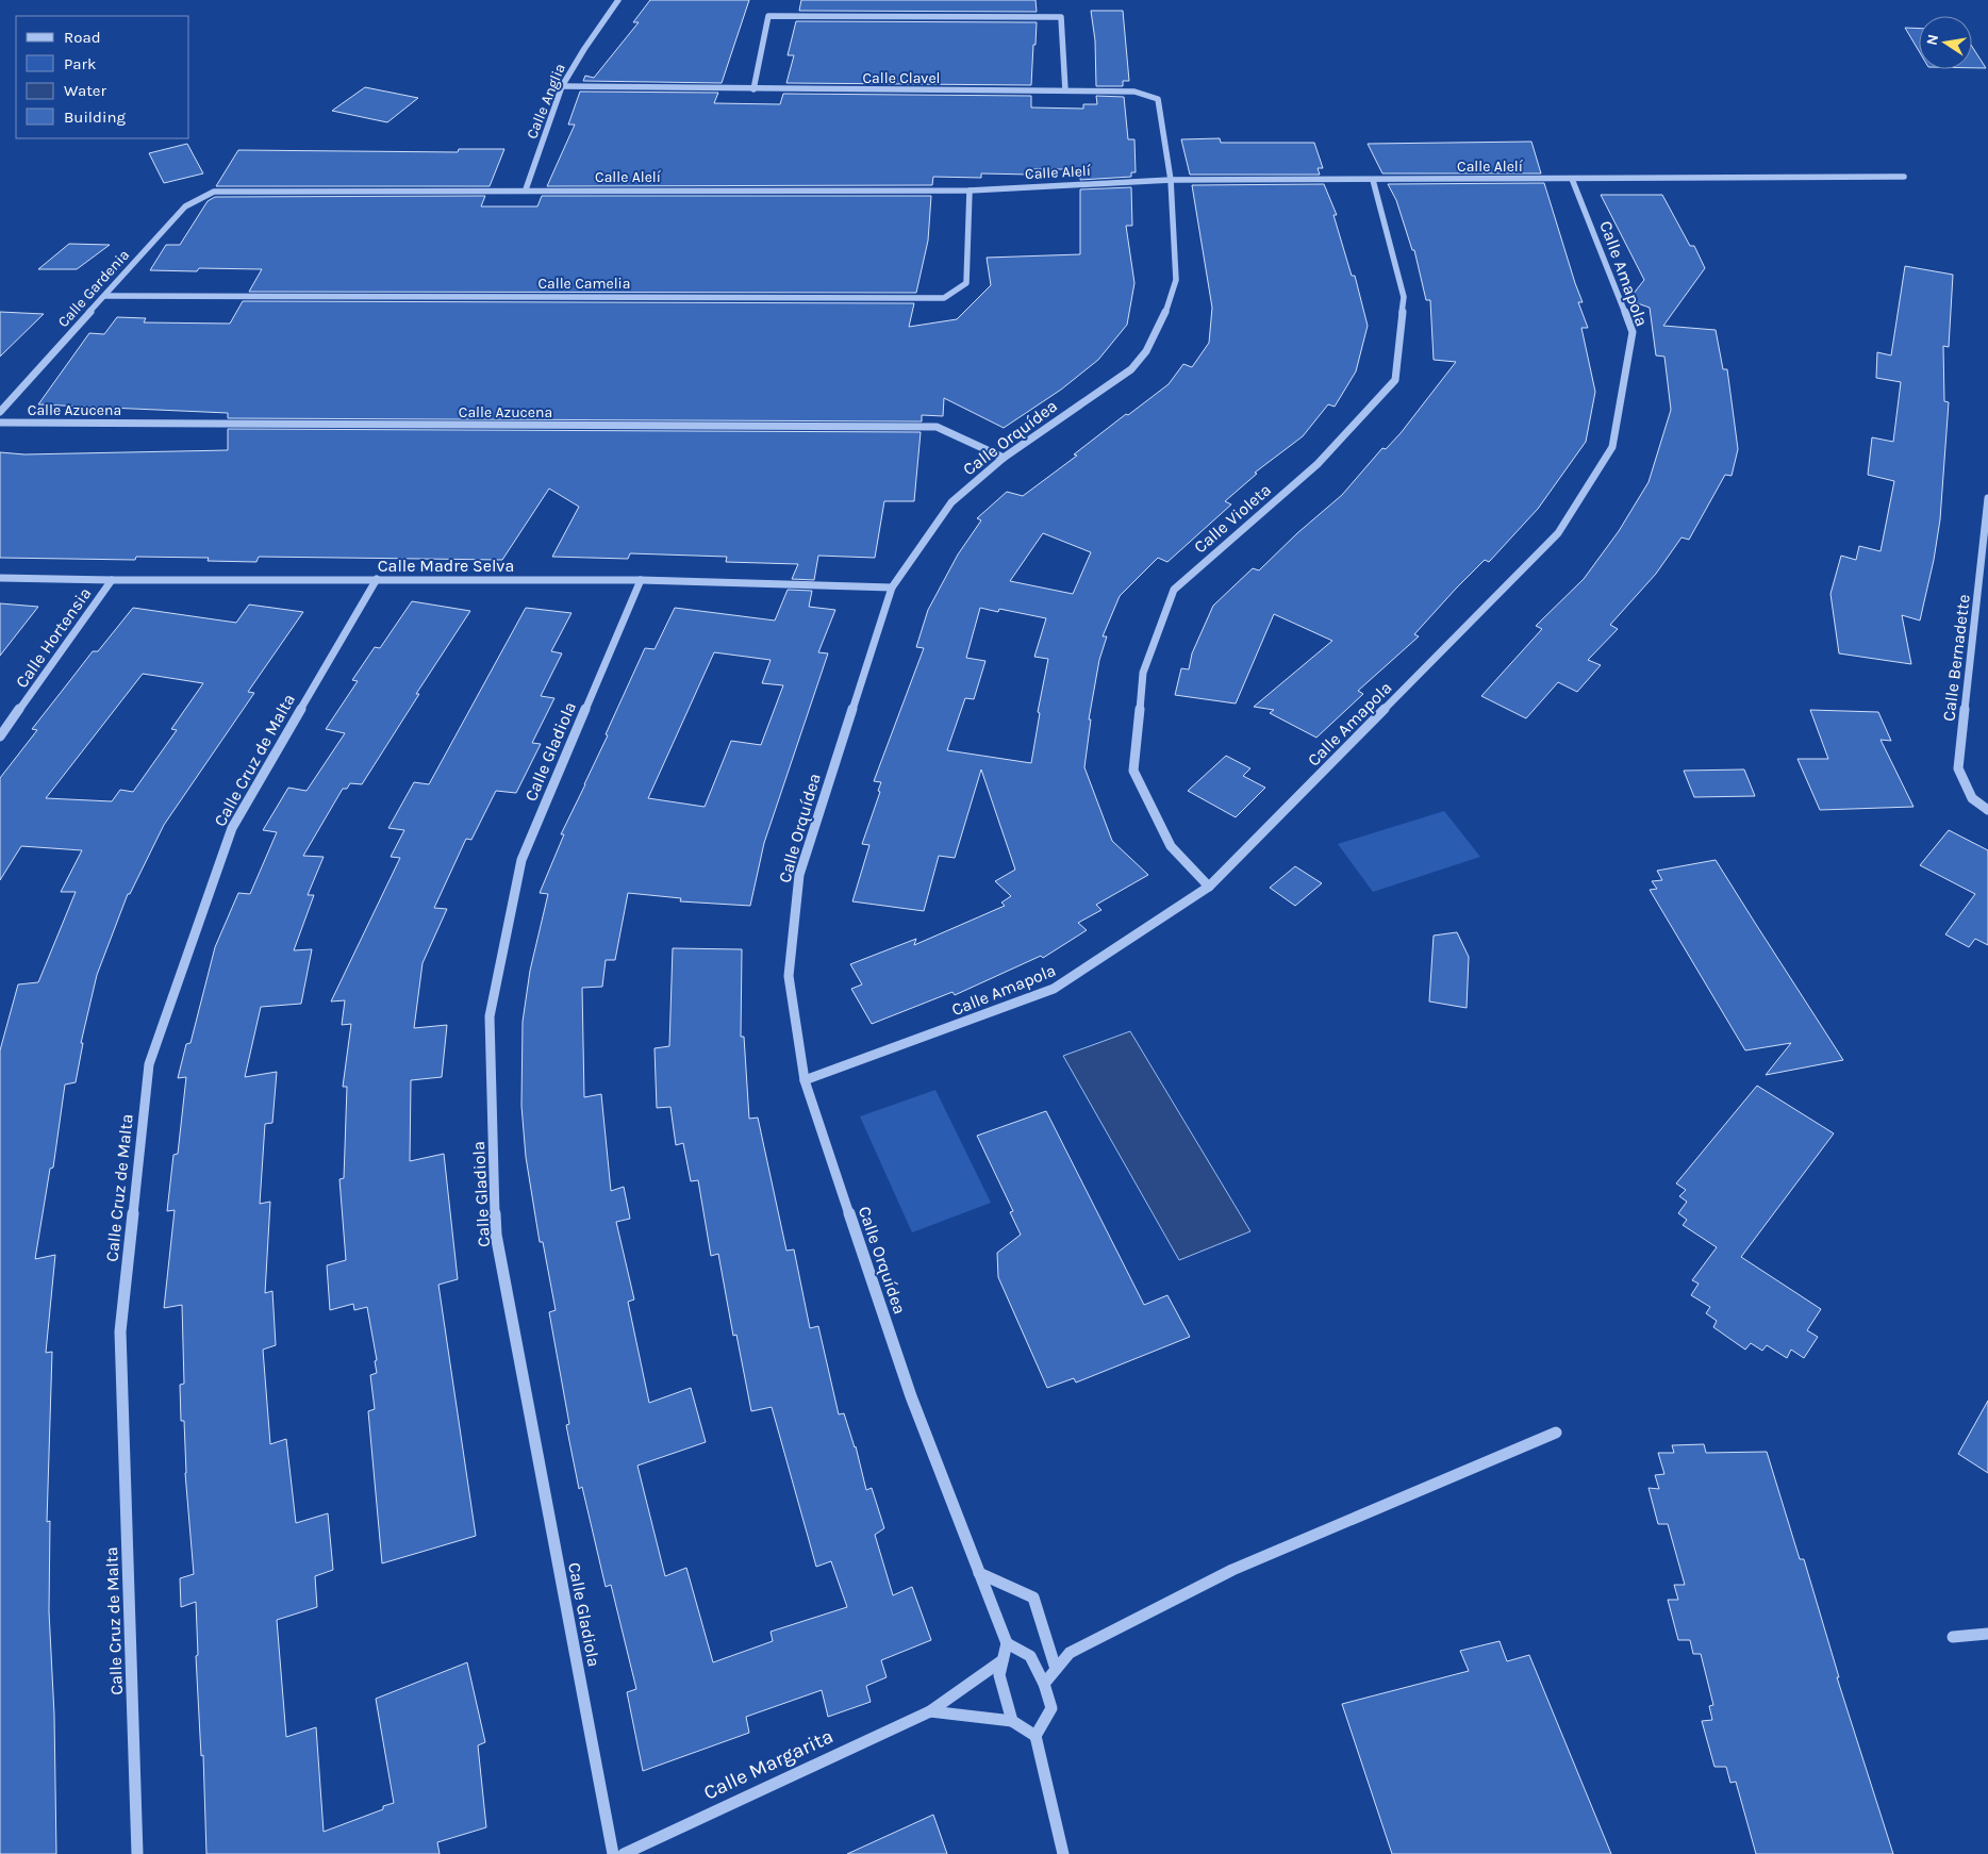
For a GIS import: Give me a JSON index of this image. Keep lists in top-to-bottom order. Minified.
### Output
{"streets":{"street":["Calle Clavel","Calle Anglia","Calle Alelí","Calle Amapola","Calle Camelia","Calle Gardenia","Calle Azucena","Calle Orquídea","Calle Violeta","Calle Madre Selva","Calle Hortensia","Calle Bernadette","Calle Gladiola","Calle Cruz de Malta","Calle Margarita"]},"crossings":[["Calle Clavel","Calle Anglia"],["Calle Clavel","Calle Alelí"],["Calle Clavel","Calle Orquídea"],["Calle Anglia","Calle Alelí"],["Calle Alelí","Calle Amapola"],["Calle Alelí","Calle Camelia"],["Calle Alelí","Calle Gardenia"],["Calle Alelí","Calle Orquídea"],["Calle Alelí","Calle Violeta"],["Calle Amapola","Calle Orquídea"],["Calle Amapola","Calle Violeta"],["Calle Camelia","Calle Gardenia"],["Calle Azucena","Calle Orquídea"],["Calle Orquídea","Calle Madre Selva"],["Calle Madre Selva","Calle Hortensia"],["Calle Madre Selva","Calle Gladiola"],["Calle Madre Selva","Calle Cruz de Malta"]],"legend":["Road","Park","Water","Building"],"north":"left"}
